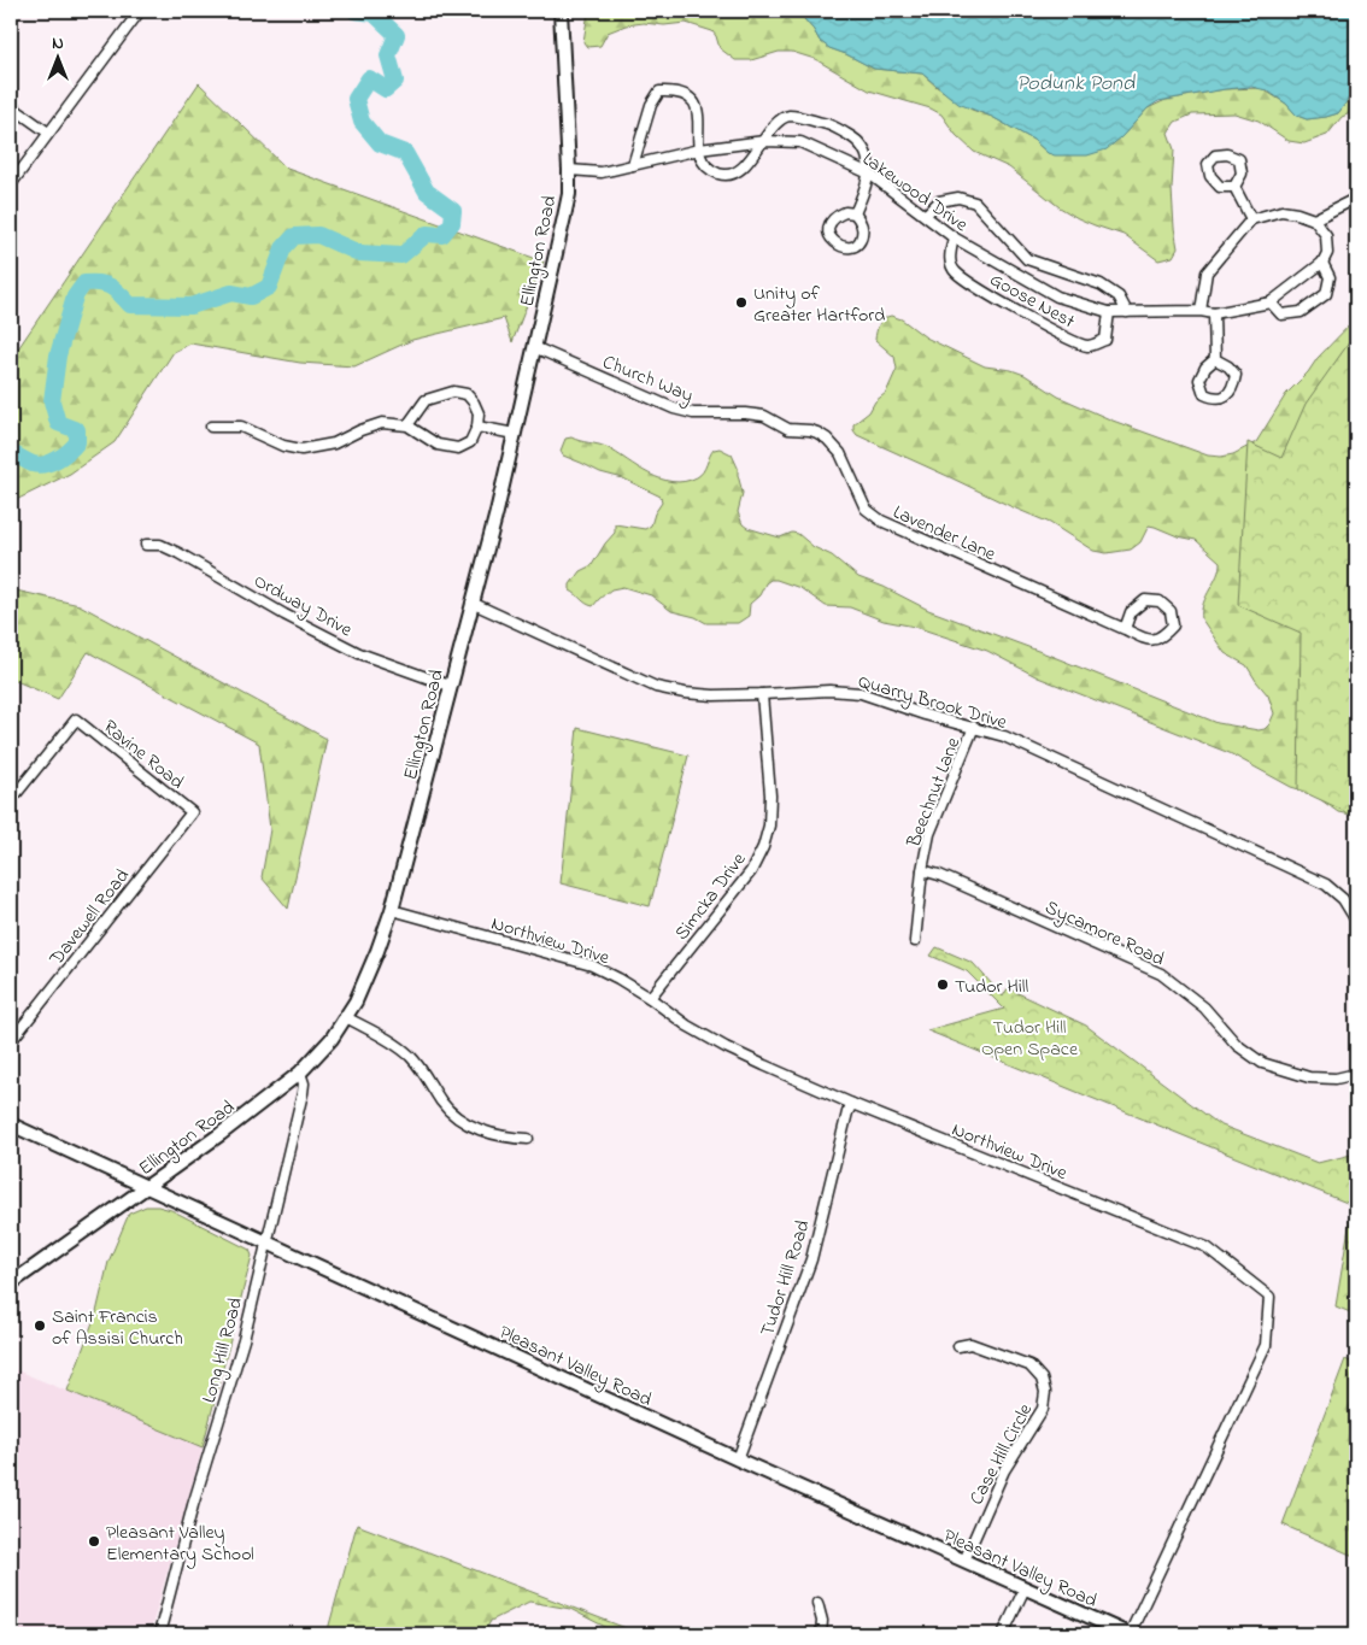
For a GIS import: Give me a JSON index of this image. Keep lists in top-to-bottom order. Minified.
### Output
{"streets":{"main road":["Ellington Road","Pleasant Valley Road"],"street":["Lakewood Drive","Goose Nest","Church Way","Lavender Lane","Ordway Drive","Quarry Brook Drive","Ravine Road","Beechnut Lane","Simcka Drive","Davewell Road","Sycamore Road","Northview Drive","Tudor Hill Road","Long Hill Road","Case Hill Circle"]},"crossings":[["Lakewood Drive","Ellington Road"],["Lakewood Drive","Goose Nest"],["Ellington Road","Church Way"],["Ellington Road","Ordway Drive"],["Ellington Road","Quarry Brook Drive"],["Ellington Road","Northview Drive"],["Ellington Road","Long Hill Road"],["Ellington Road","Pleasant Valley Road"],["Church Way","Lavender Lane"],["Quarry Brook Drive","Beechnut Lane"],["Quarry Brook Drive","Simcka Drive"],["Ravine Road","Davewell Road"],["Beechnut Lane","Sycamore Road"],["Simcka Drive","Northview Drive"],["Northview Drive","Tudor Hill Road"],["Northview Drive","Pleasant Valley Road"],["Tudor Hill Road","Pleasant Valley Road"],["Long Hill Road","Pleasant Valley Road"],["Pleasant Valley Road","Case Hill Circle"]],"water":["Podunk Pond"],"parks":["Tudor Hill Open Space"],"places":["Unity of Greater Hartford","Tudor Hill","Saint Francis of Assisi Church","Pleasant Valley Elementary School"],"north":"top"}
